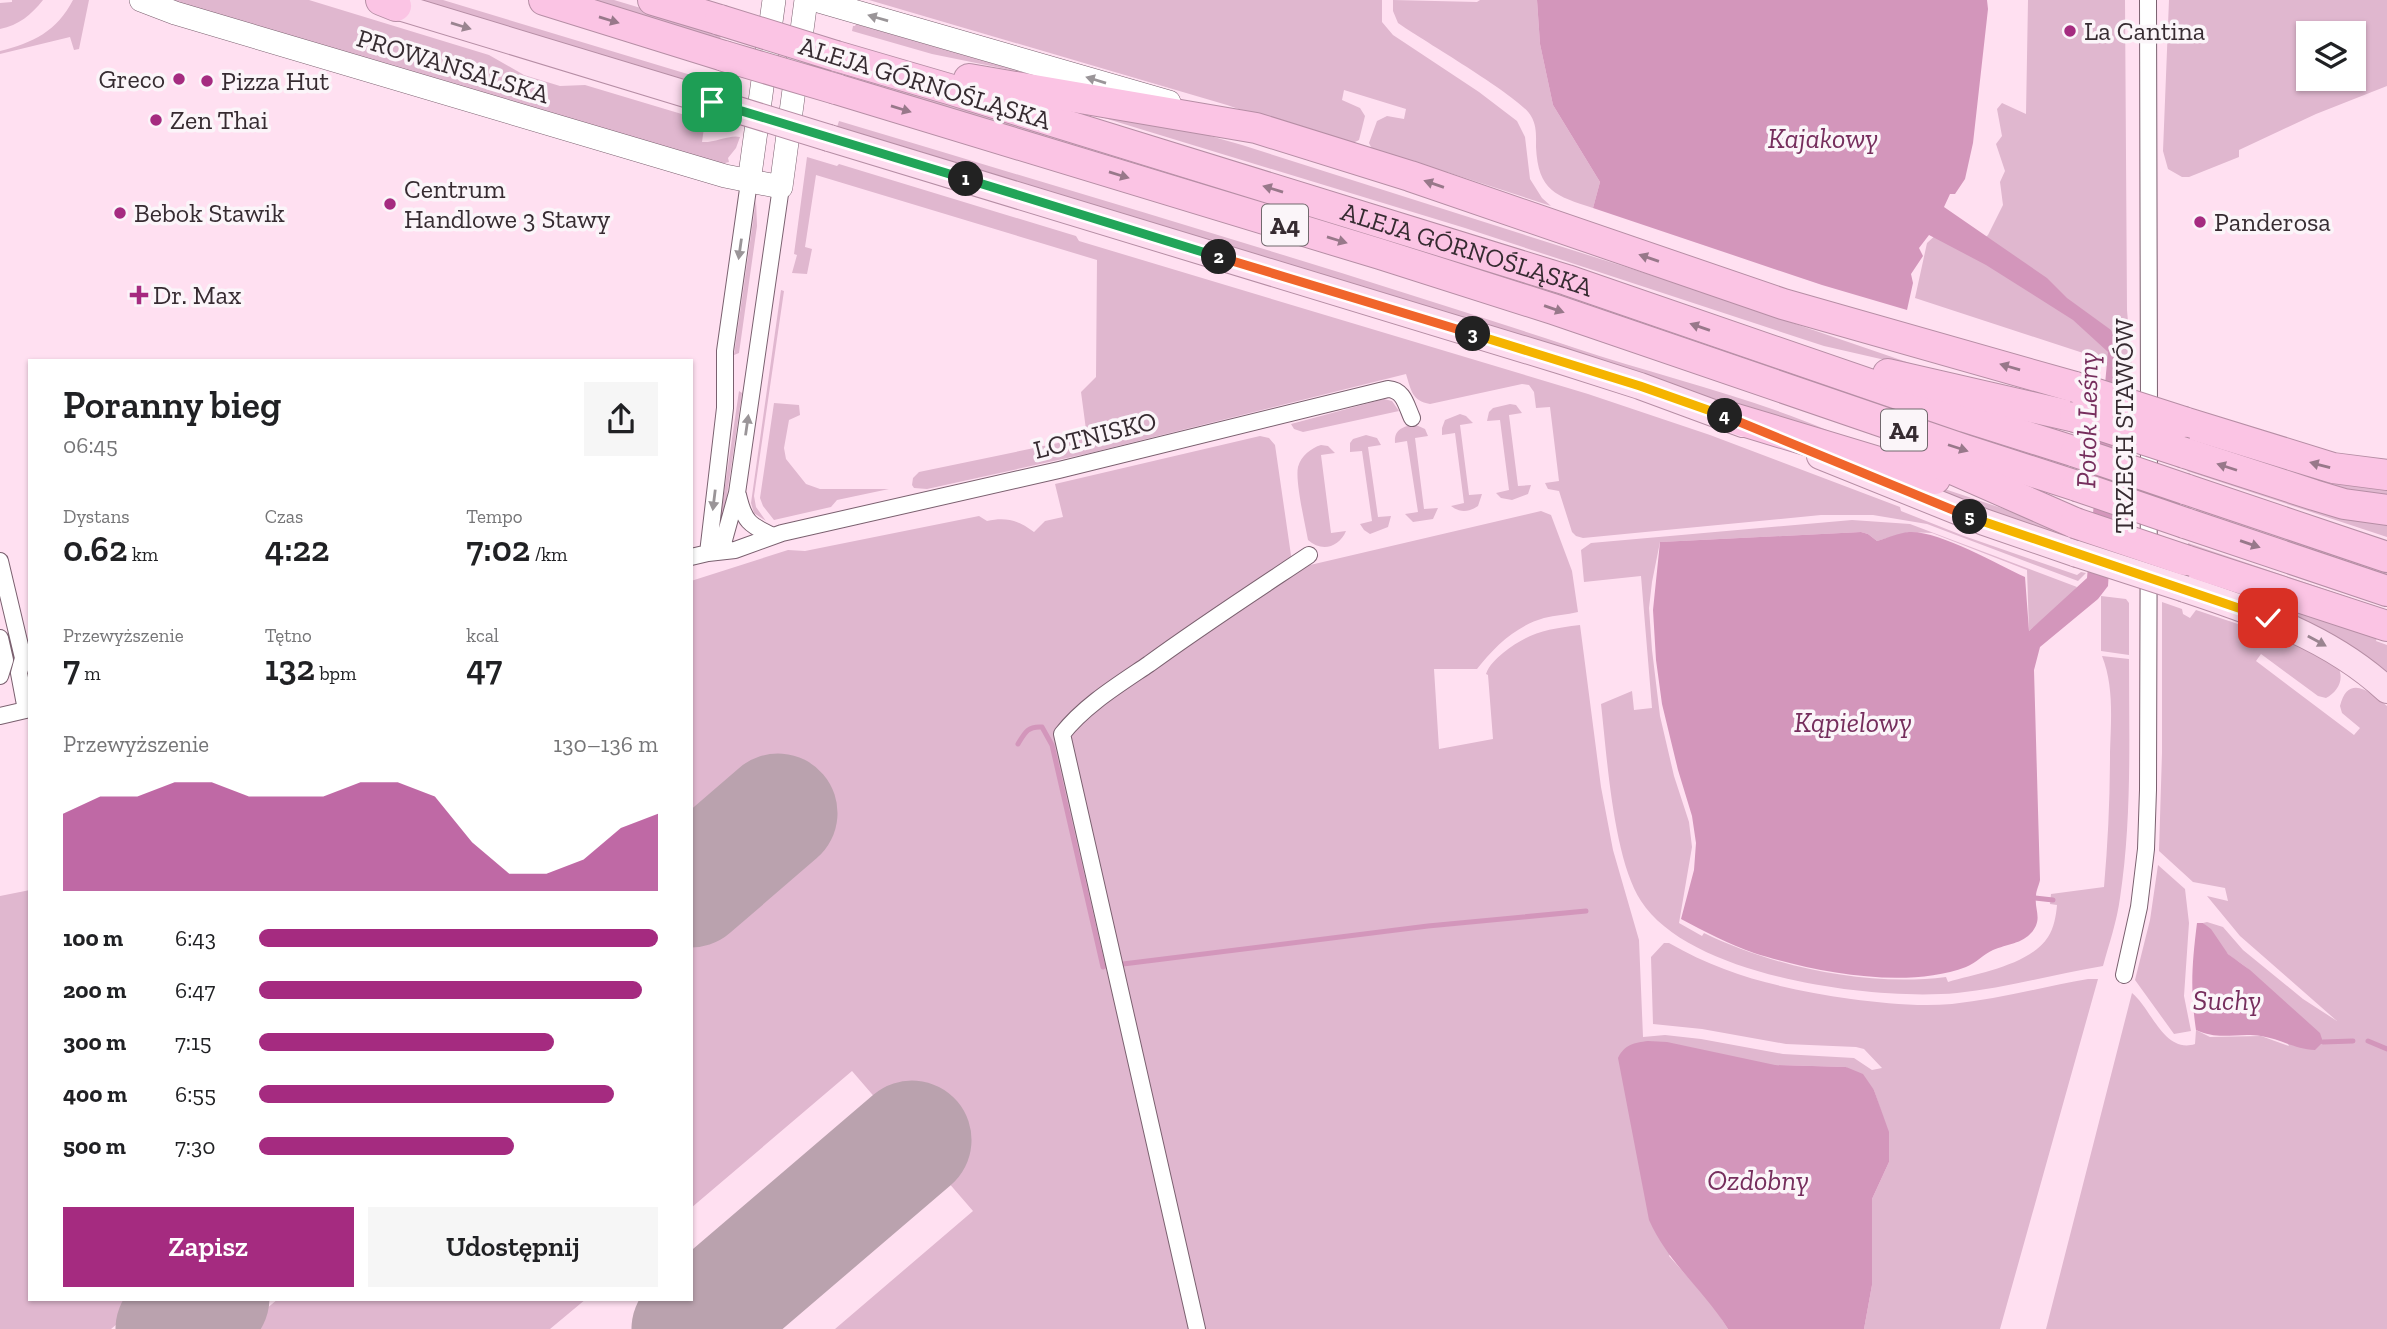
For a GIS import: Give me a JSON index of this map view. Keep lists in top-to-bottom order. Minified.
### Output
{"streets":{"highway":["ALEJA GÓRNOŚLĄSKA","A4"],"street":["PROWANSALSKA","TRZECH STAWÓW","LOTNISKO"]},"water":["Kajakowy","Potok Leśny","Kąpielowy","Suchy","Ozdobny"],"places":{"other":["La Cantina","Greco","Pizza Hut","Zen Thai","Centrum Handlowe 3 Stawy","Bebok Stawik","Panderosa"],"health":["Dr. Max"]},"page":{"pins":["1","2","3","4","5"],"heading":["Poranny bieg","06:45"],"stats":[["Dystans","0.62 km"],["Czas","4:22"],["Tempo","7:02 /km"],["Przewyższenie","7 m"],["Tętno","132 bpm"],["kcal","47"]],"chart":["Przewyższenie","130–136 m"],"list":[{"name":"100 m","note":"6:43"},{"name":"200 m","note":"6:47"},{"name":"300 m","note":"7:15"},{"name":"400 m","note":"6:55"},{"name":"500 m","note":"7:30"}],"buttons":["Zapisz","Udostępnij"]}}
